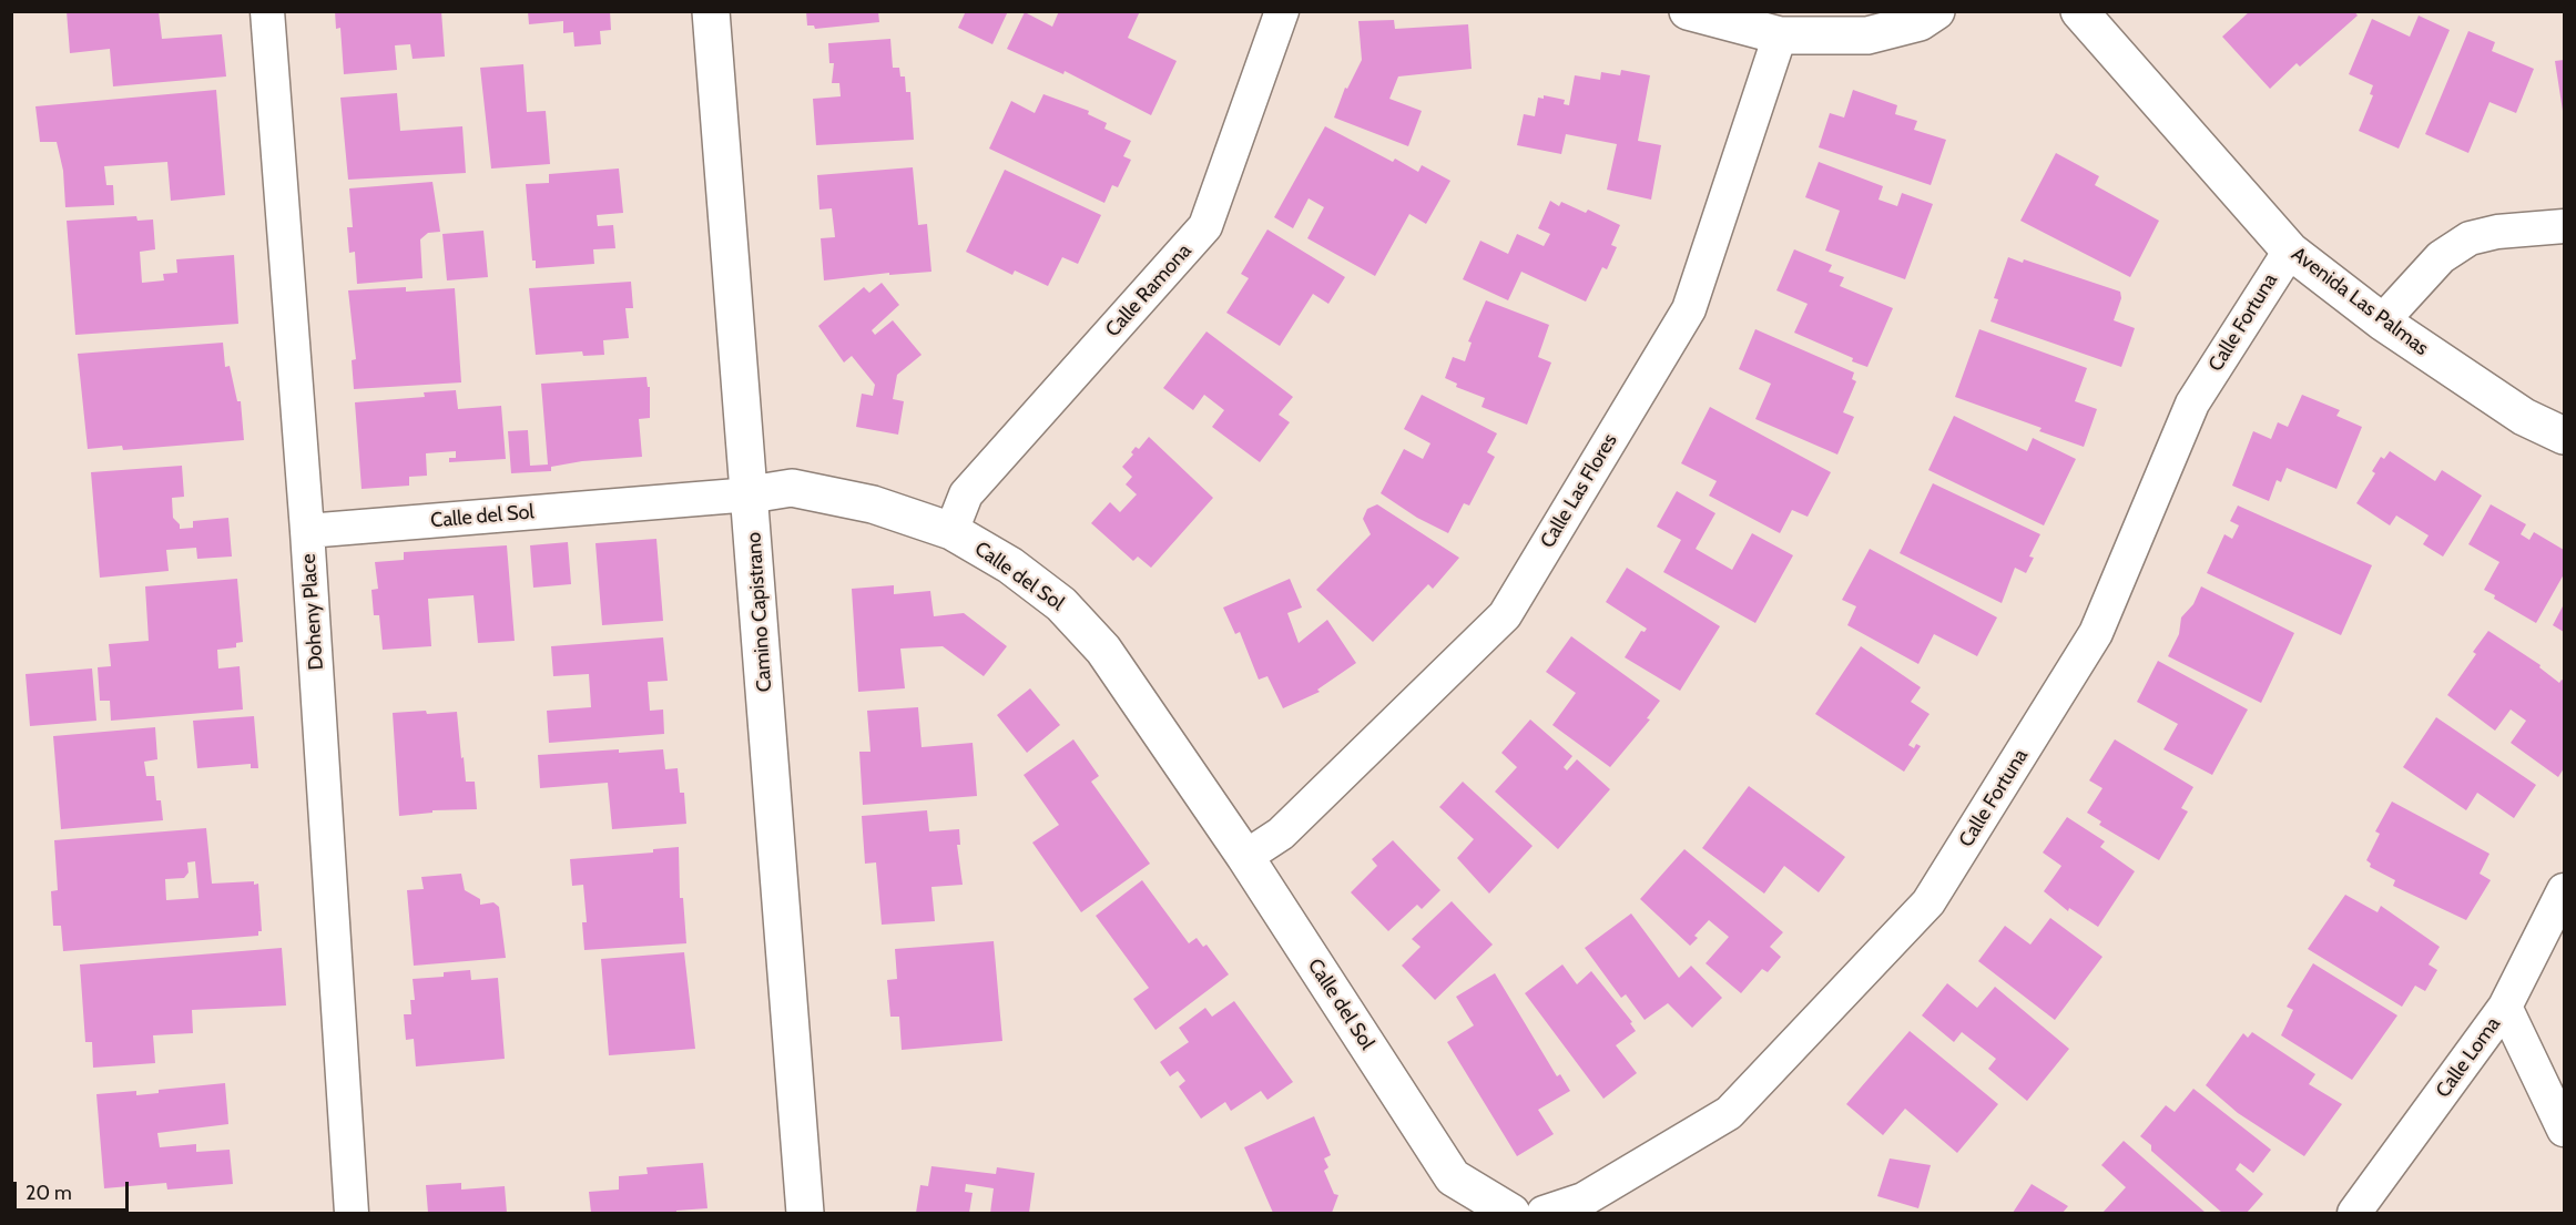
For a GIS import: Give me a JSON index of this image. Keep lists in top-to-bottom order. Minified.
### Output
{"streets":{"street":["Calle Ramona","Avenida Las Palmas","Calle Fortuna","Calle Las Flores","Calle del Sol","Doheny Place","Camino Capistrano","Calle Loma"]},"crossings":[["Calle Ramona","Calle del Sol"],["Avenida Las Palmas","Calle Fortuna"],["Calle Las Flores","Calle del Sol"],["Calle del Sol","Doheny Place"],["Calle del Sol","Camino Capistrano"]],"scale_bar":"20 m"}
